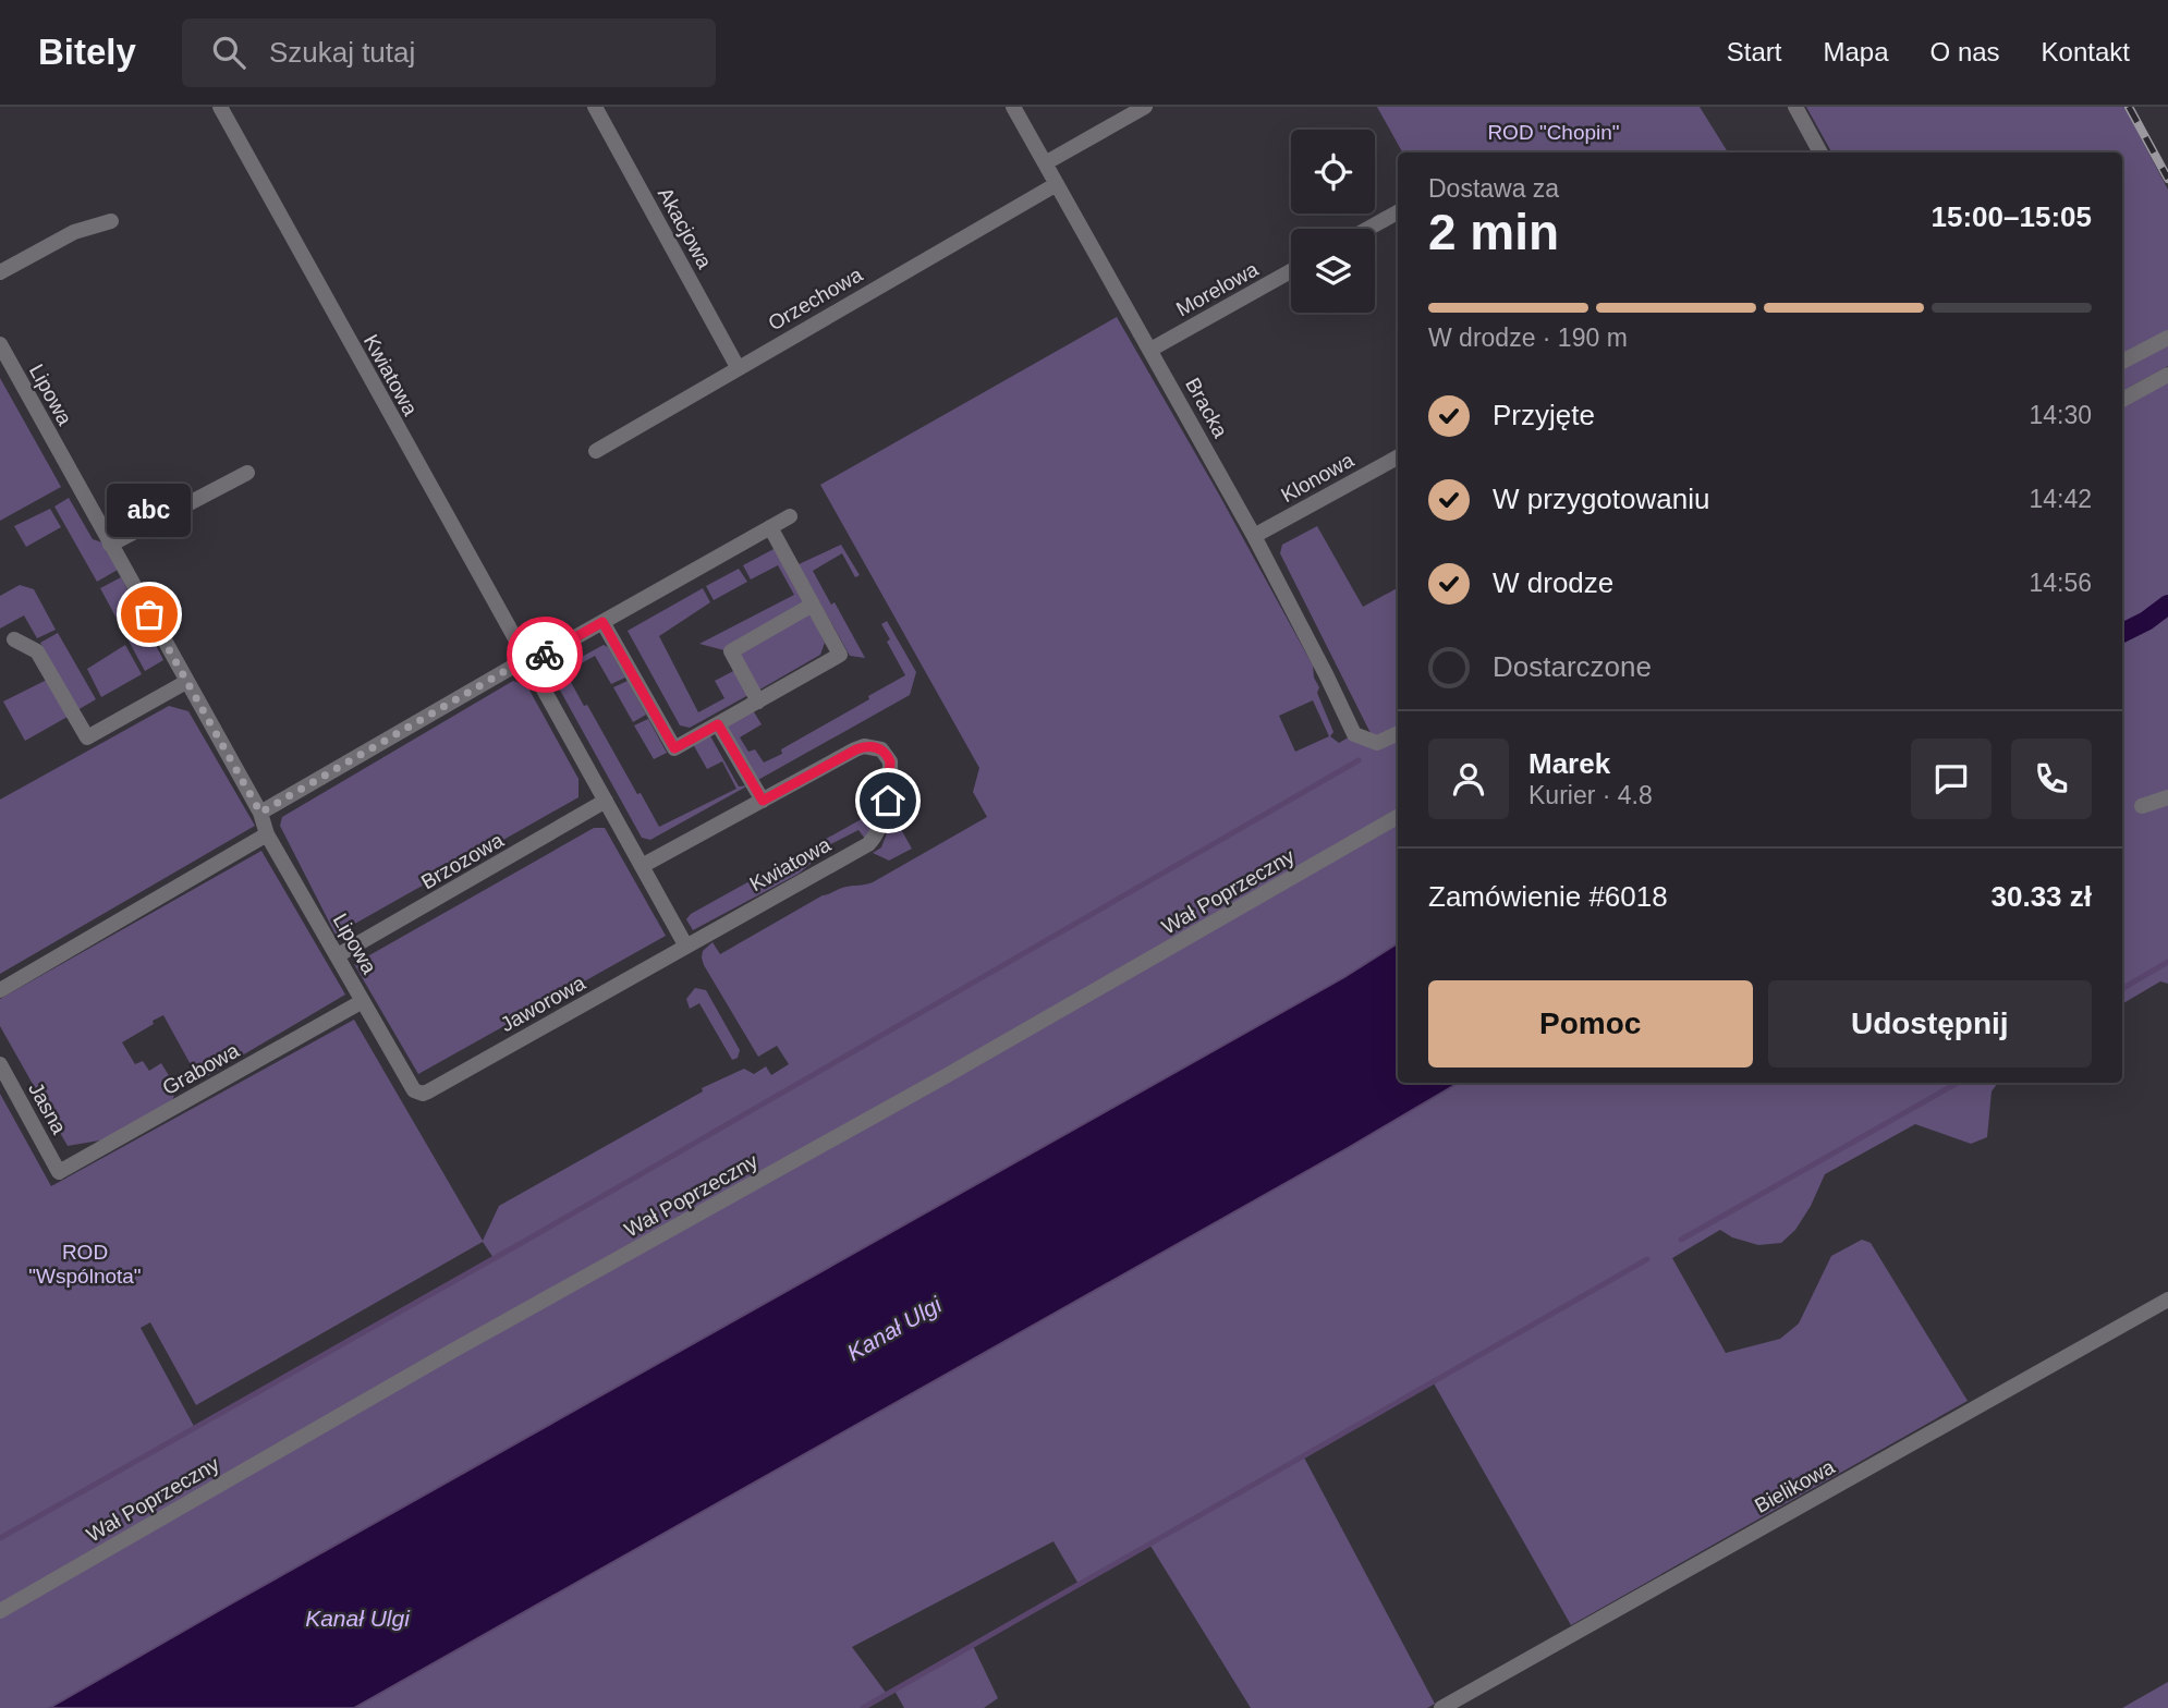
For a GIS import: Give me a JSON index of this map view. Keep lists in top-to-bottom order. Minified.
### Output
{"streets":{"street":["Akacjowa","Morelowa","Orzechowa","Kwiatowa","Lipowa","Bracka","Klonowa","Brzozowa","Wał Poprzeczny","Jaworowa","Grabowa","Jasna","Bielikowa"]},"crossings":[["Akacjowa","Orzechowa"],["Morelowa","Bracka"],["Orzechowa","Bracka"],["Kwiatowa","Brzozowa"],["Kwiatowa","Jaworowa"],["Lipowa","Brzozowa"],["Lipowa","Jaworowa"],["Lipowa","Grabowa"],["Bracka","Klonowa"],["Grabowa","Jasna"]],"water":["Kanał Ulgi"],"parks":["ROD \"Chopin\"","ROD \"Wspólnota\""],"places":["abc"],"page":{"header":"Bitely","search":"Szukaj tutaj","nav":["Start","Mapa","O nas","Kontakt"],"heading":["2 min","Dostawa za","15:00–15:05"],"panel":["Marek","Kurier · 4.8","Zamówienie #6018","30.33 zł"],"bar":"W drodze · 190 m","list":[["Przyjęte","14:30"],["W przygotowaniu","14:42"],["W drodze","14:56"],"Dostarczone"],"bubble":"abc","buttons":["Pomoc","Udostępnij"]}}
